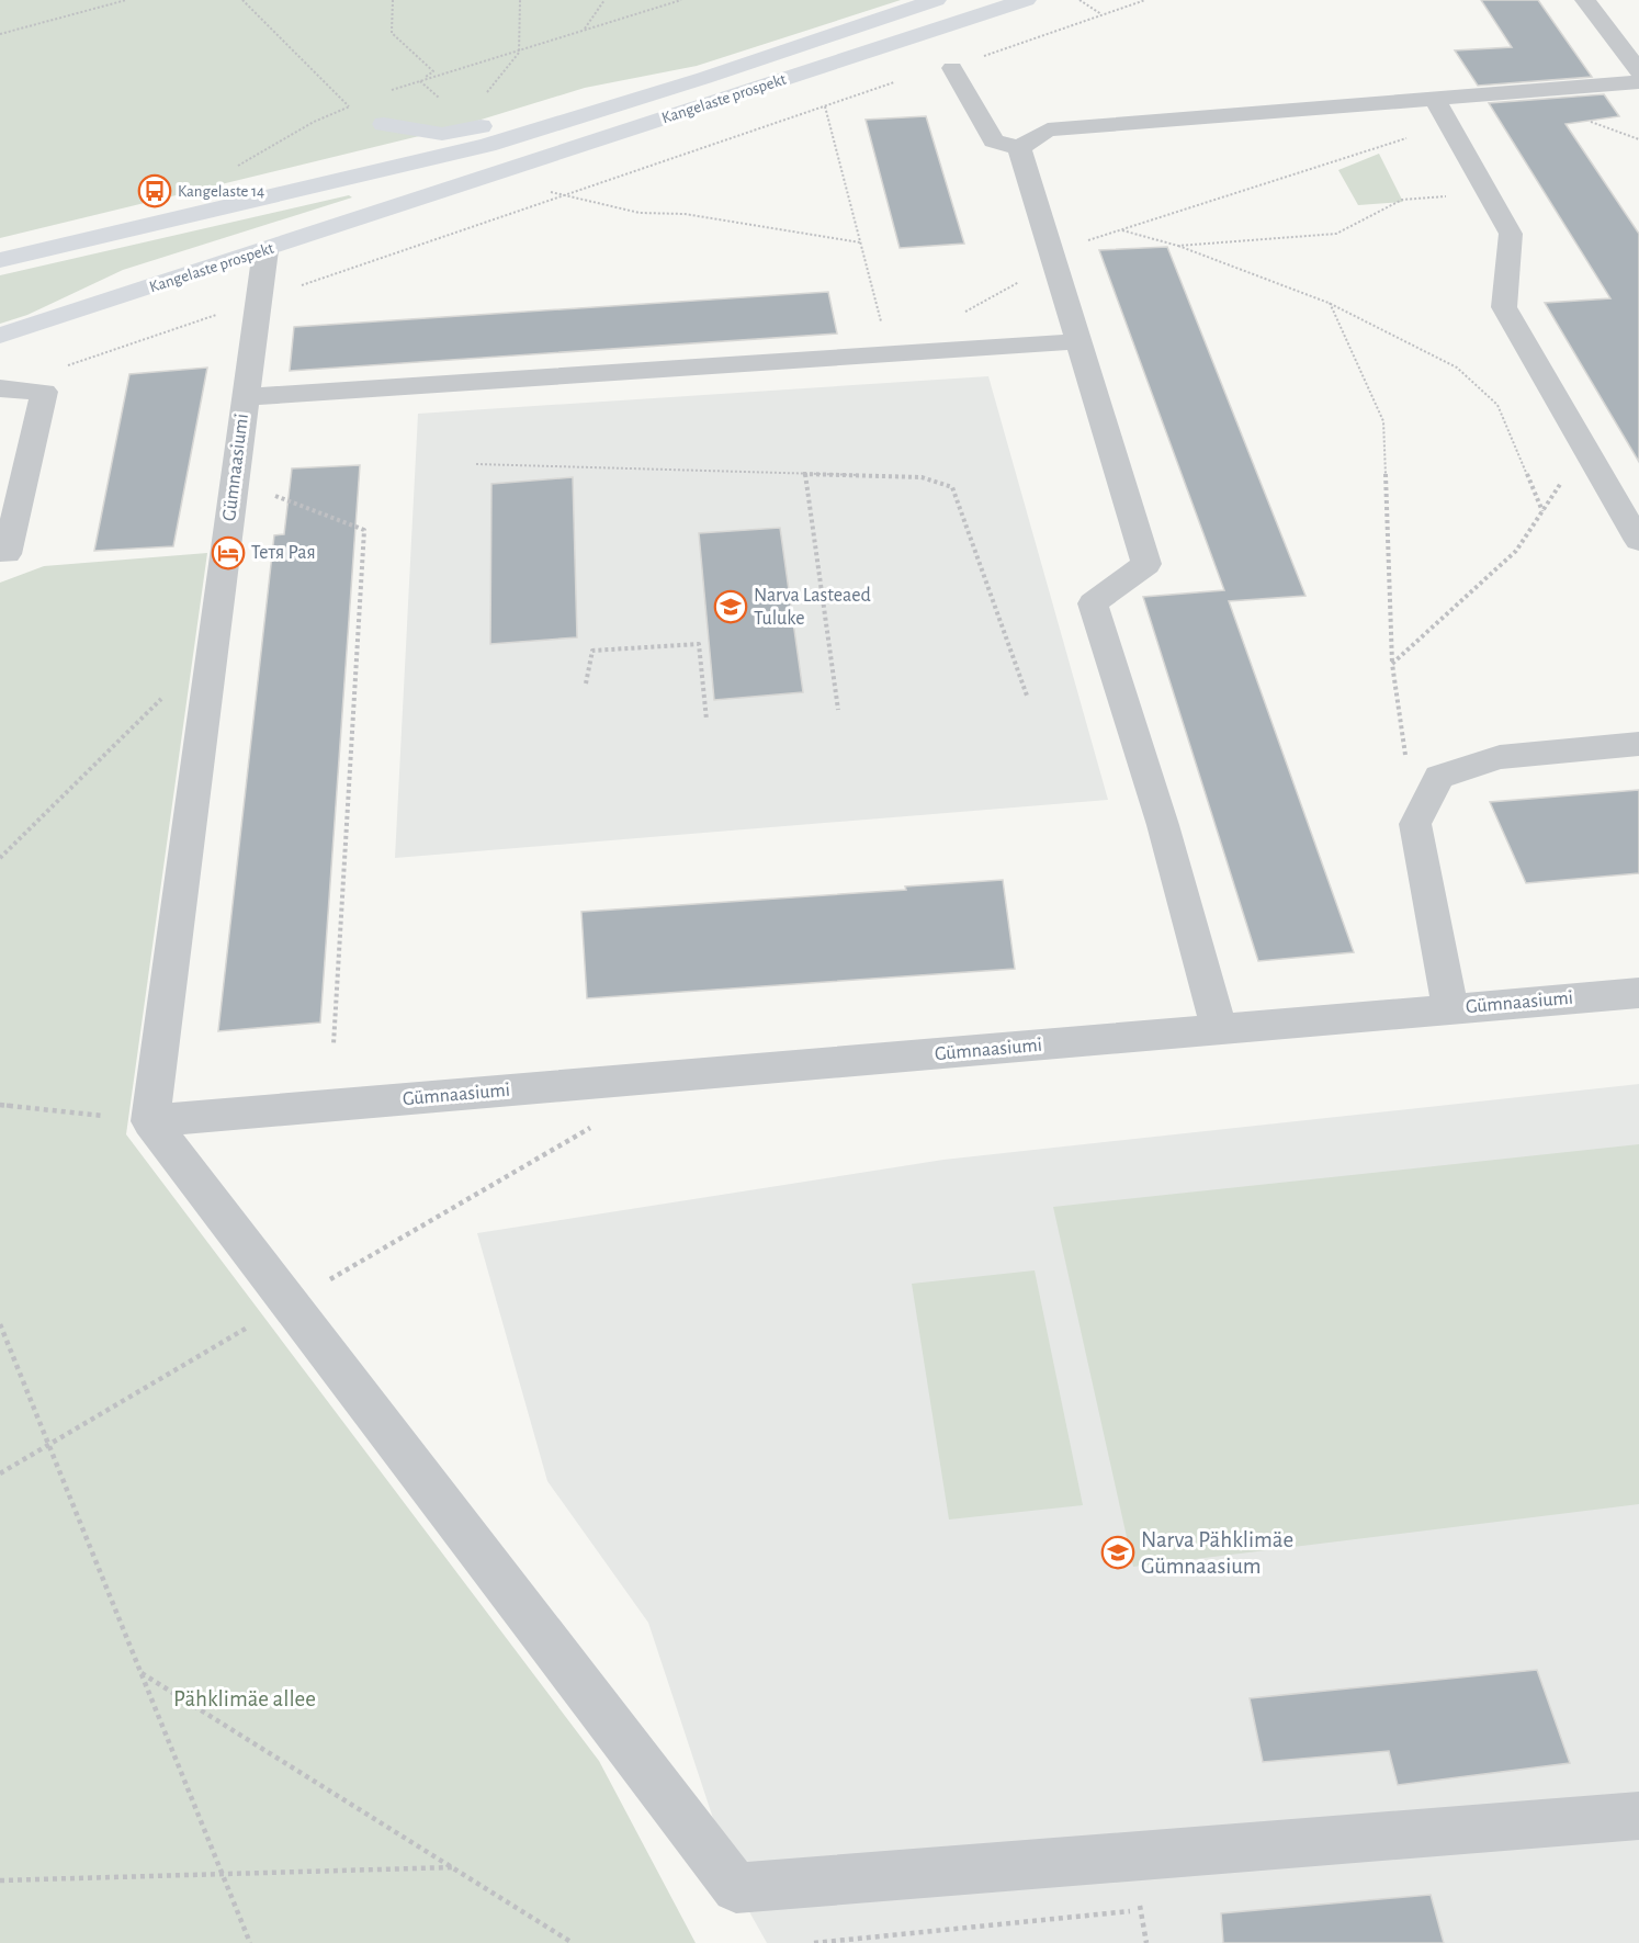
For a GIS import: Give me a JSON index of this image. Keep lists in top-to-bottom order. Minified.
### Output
{"streets":{"main road":["Kangelaste prospekt"],"street":["Gümnaasiumi"]},"crossings":[["Kangelaste prospekt","Gümnaasiumi"]],"parks":["Pähklimäe allee"],"places":{"bus stop":["Kangelaste 14"],"hotel":["Тетя Рая"],"school or university":["Narva Lasteaed Tuluke","Narva Pähklimäe Gümnaasium"]}}
